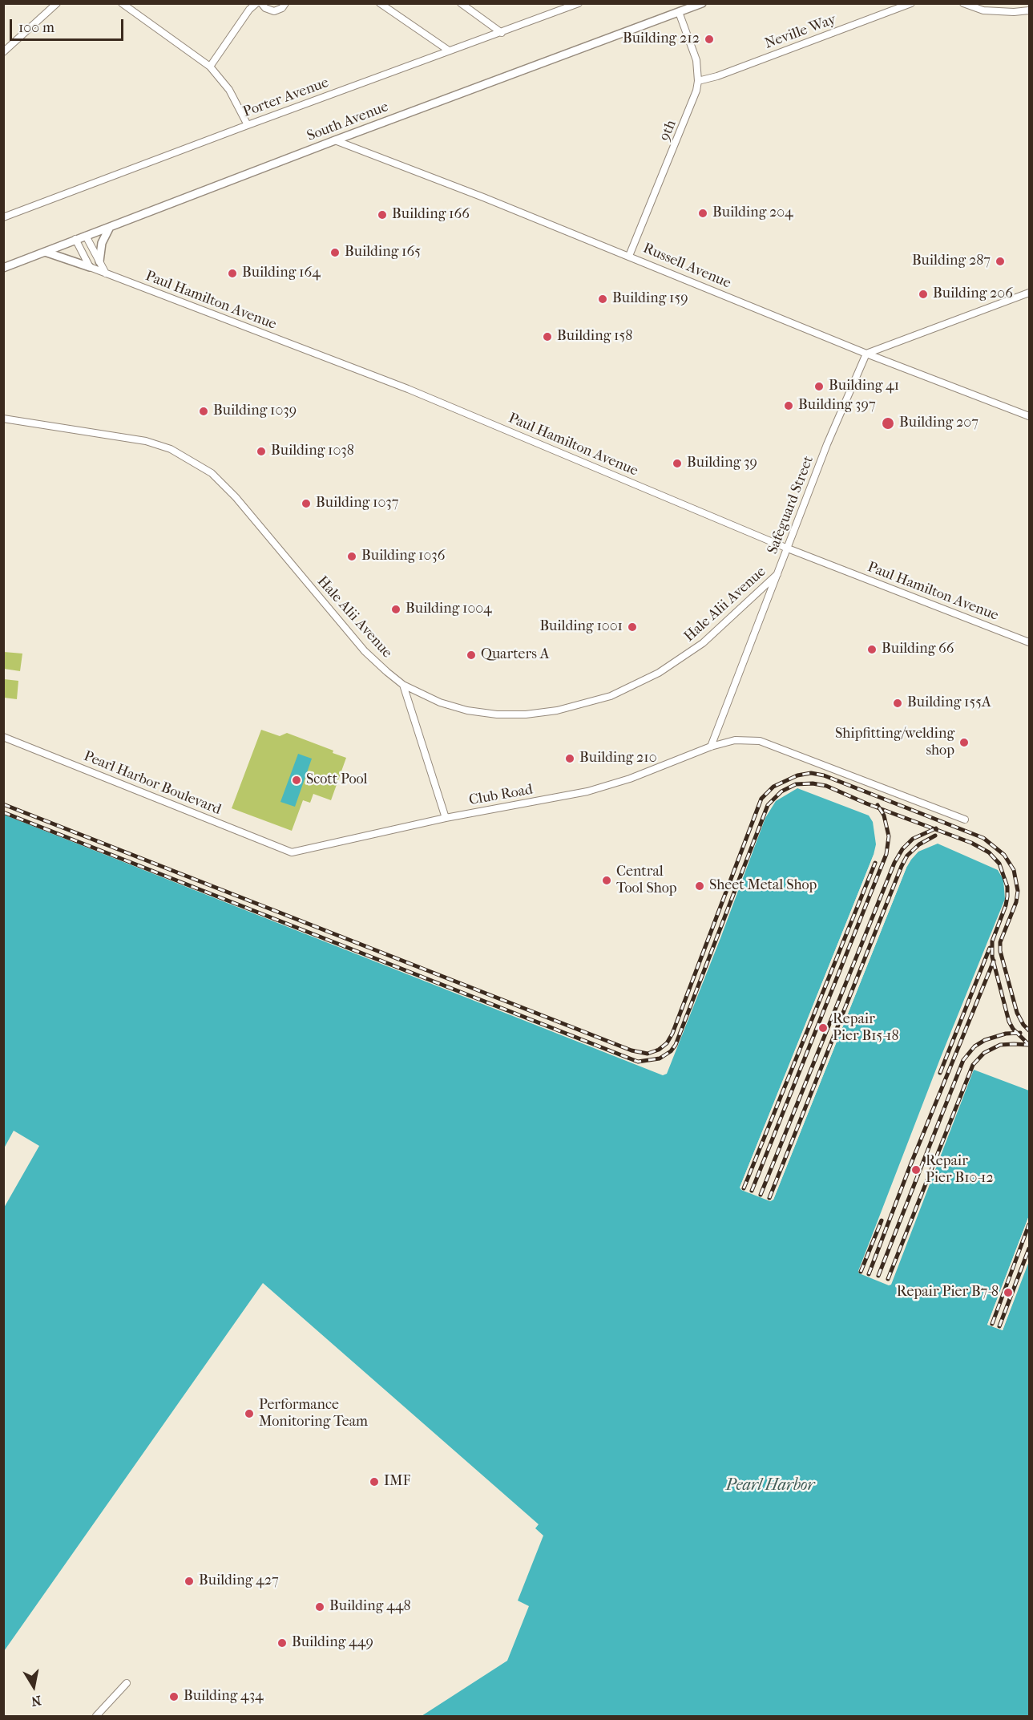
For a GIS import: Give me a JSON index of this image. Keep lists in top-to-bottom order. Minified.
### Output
{"streets":{"street":["Neville Way","Porter Avenue","South Avenue","9th","Russell Avenue","Paul Hamilton Avenue","Safeguard Street","Hale Alii Avenue","Pearl Harbor Boulevard","Club Road"]},"crossings":[["Neville Way","9th"],["South Avenue","9th"],["South Avenue","Russell Avenue"],["9th","Russell Avenue"],["Russell Avenue","Safeguard Street"],["Paul Hamilton Avenue","Safeguard Street"],["Safeguard Street","Hale Alii Avenue"],["Safeguard Street","Club Road"],["Pearl Harbor Boulevard","Club Road"]],"water":["Pearl Harbor"],"places":["Building 212","Building 204","Building 166","Building 165","Building 287","Building 164","Building 206","Building 159","Building 158","Building 41","Building 397","Building 1039","Building 207","Building 1038","Building 39","Building 1037","Building 1036","Building 1004","Building 1001","Building 66","Quarters A","Building 155A","Shipfitting/welding shop","Building 210","Scott Pool","Central Tool Shop","Sheet Metal Shop","Repair Pier B15-18","Repair Pier B10-12","Repair Pier B7-8","Performance Monitoring Team","IMF","Building 427","Building 448","Building 449","Building 434"],"scale_bar":"100 m","north":"bottom"}
